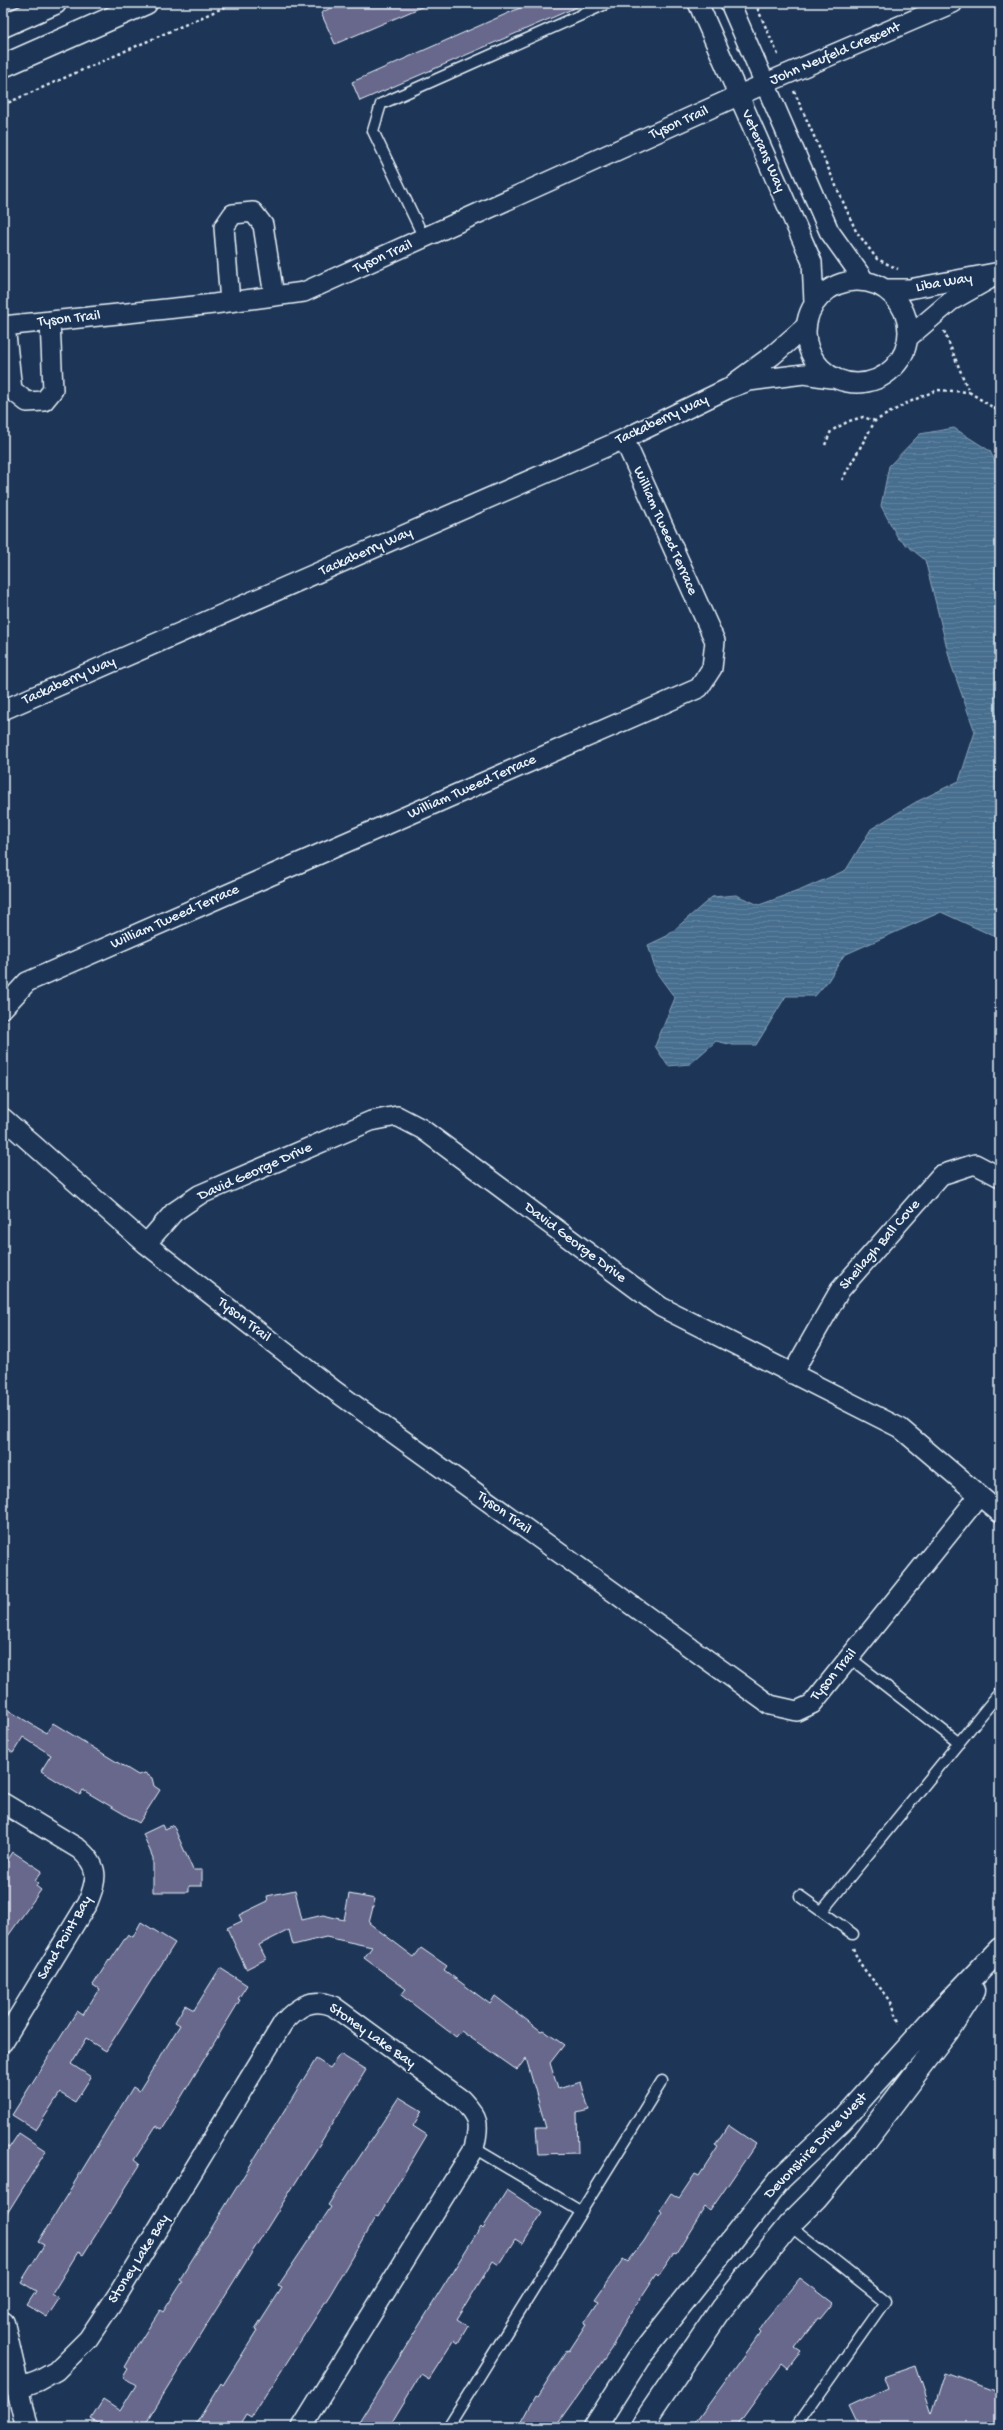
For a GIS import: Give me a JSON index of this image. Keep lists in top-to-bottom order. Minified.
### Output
{"streets":{"street":["John Neufeld Crescent","Tyson Trail","Veterans Way","Liba Way","Tackaberry Way","William Tweed Terrace","David George Drive","Sheilagh Ball Cove","Sand Point Bay","Stoney Lake Bay","Devonshire Drive West"]},"crossings":[["John Neufeld Crescent","Tyson Trail"],["John Neufeld Crescent","Veterans Way"],["Tyson Trail","Veterans Way"],["Tyson Trail","David George Drive"],["Veterans Way","Liba Way"],["Tackaberry Way","William Tweed Terrace"],["David George Drive","Sheilagh Ball Cove"]]}
